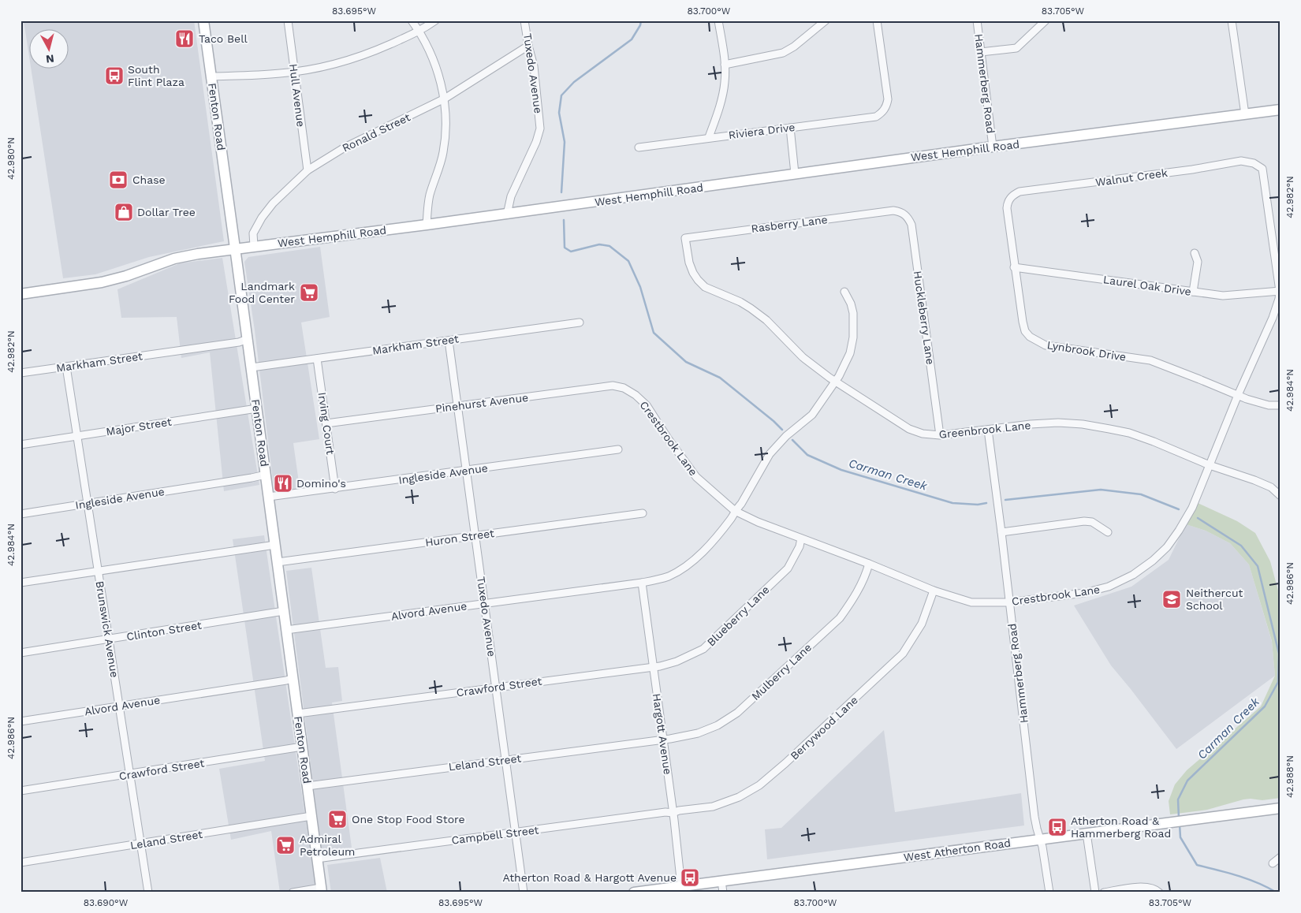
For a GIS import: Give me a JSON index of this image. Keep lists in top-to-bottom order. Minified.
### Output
{"streets":{"street":["Tuxedo Avenue","Hammerberg Road","Hull Avenue","Fenton Road","Riviera Drive","Ronald Street","West Hemphill Road","Walnut Creek","Rasberry Lane","Laurel Oak Drive","Huckleberry Lane","Markham Street","Lynbrook Drive","Pinehurst Avenue","Irving Court","Major Street","Greenbrook Lane","Crestbrook Lane","Ingleside Avenue","Huron Street","Alvord Avenue","Blueberry Lane","Brunswick Avenue","Clinton Street","Mulberry Lane","Crawford Street","Berrywood Lane","Hargott Avenue","Leland Street","Campbell Street","West Atherton Road"]},"crossings":[["Tuxedo Avenue","Ronald Street"],["Tuxedo Avenue","West Hemphill Road"],["Tuxedo Avenue","Markham Street"],["Tuxedo Avenue","Pinehurst Avenue"],["Tuxedo Avenue","Ingleside Avenue"],["Tuxedo Avenue","Huron Street"],["Tuxedo Avenue","Alvord Avenue"],["Tuxedo Avenue","Crawford Street"],["Tuxedo Avenue","Leland Street"],["Tuxedo Avenue","Campbell Street"],["Hammerberg Road","West Hemphill Road"],["Hammerberg Road","Greenbrook Lane"],["Hammerberg Road","Crestbrook Lane"],["Hammerberg Road","West Atherton Road"],["Hull Avenue","Ronald Street"],["Fenton Road","West Hemphill Road"],["Fenton Road","Markham Street"],["Fenton Road","Major Street"],["Fenton Road","Ingleside Avenue"],["Fenton Road","Huron Street"],["Fenton Road","Alvord Avenue"],["Fenton Road","Clinton Street"],["Fenton Road","Crawford Street"],["Fenton Road","Leland Street"],["Fenton Road","Campbell Street"],["Ronald Street","West Hemphill Road"],["Walnut Creek","Lynbrook Drive"],["Walnut Creek","Crestbrook Lane"],["Rasberry Lane","Huckleberry Lane"],["Rasberry Lane","Greenbrook Lane"],["Laurel Oak Drive","Lynbrook Drive"],["Laurel Oak Drive","Crestbrook Lane"],["Huckleberry Lane","Greenbrook Lane"],["Markham Street","Irving Court"],["Markham Street","Brunswick Avenue"],["Lynbrook Drive","Crestbrook Lane"],["Pinehurst Avenue","Irving Court"],["Pinehurst Avenue","Crestbrook Lane"],["Irving Court","Ingleside Avenue"],["Major Street","Brunswick Avenue"],["Greenbrook Lane","Crestbrook Lane"],["Greenbrook Lane","Alvord Avenue"],["Crestbrook Lane","Alvord Avenue"],["Crestbrook Lane","Blueberry Lane"],["Crestbrook Lane","Mulberry Lane"],["Crestbrook Lane","Berrywood Lane"],["Ingleside Avenue","Brunswick Avenue"],["Alvord Avenue","Brunswick Avenue"],["Alvord Avenue","Hargott Avenue"],["Blueberry Lane","Crawford Street"],["Blueberry Lane","Hargott Avenue"],["Brunswick Avenue","Clinton Street"],["Brunswick Avenue","Crawford Street"],["Brunswick Avenue","Leland Street"],["Mulberry Lane","Hargott Avenue"],["Mulberry Lane","Leland Street"],["Crawford Street","Hargott Avenue"],["Berrywood Lane","Hargott Avenue"],["Berrywood Lane","Campbell Street"],["Hargott Avenue","Leland Street"],["Hargott Avenue","Campbell Street"],["Hargott Avenue","West Atherton Road"]],"water":["Carman Creek"],"places":{"restaurant":["Taco Bell","Domino's"],"bus stop":["South Flint Plaza","Atherton Road & Hammerberg Road","Atherton Road & Hargott Avenue"],"bank":["Chase"],"shop":["Dollar Tree"],"supermarket":["Landmark Food Center","One Stop Food Store","Admiral Petroleum"],"school or university":["Neithercut School"]},"north":"bottom","coordinates":["83.695°W","83.700°W","83.705°W","42.980°N","42.982°N","42.984°N","42.986°N","42.988°N","83.690°W"]}
